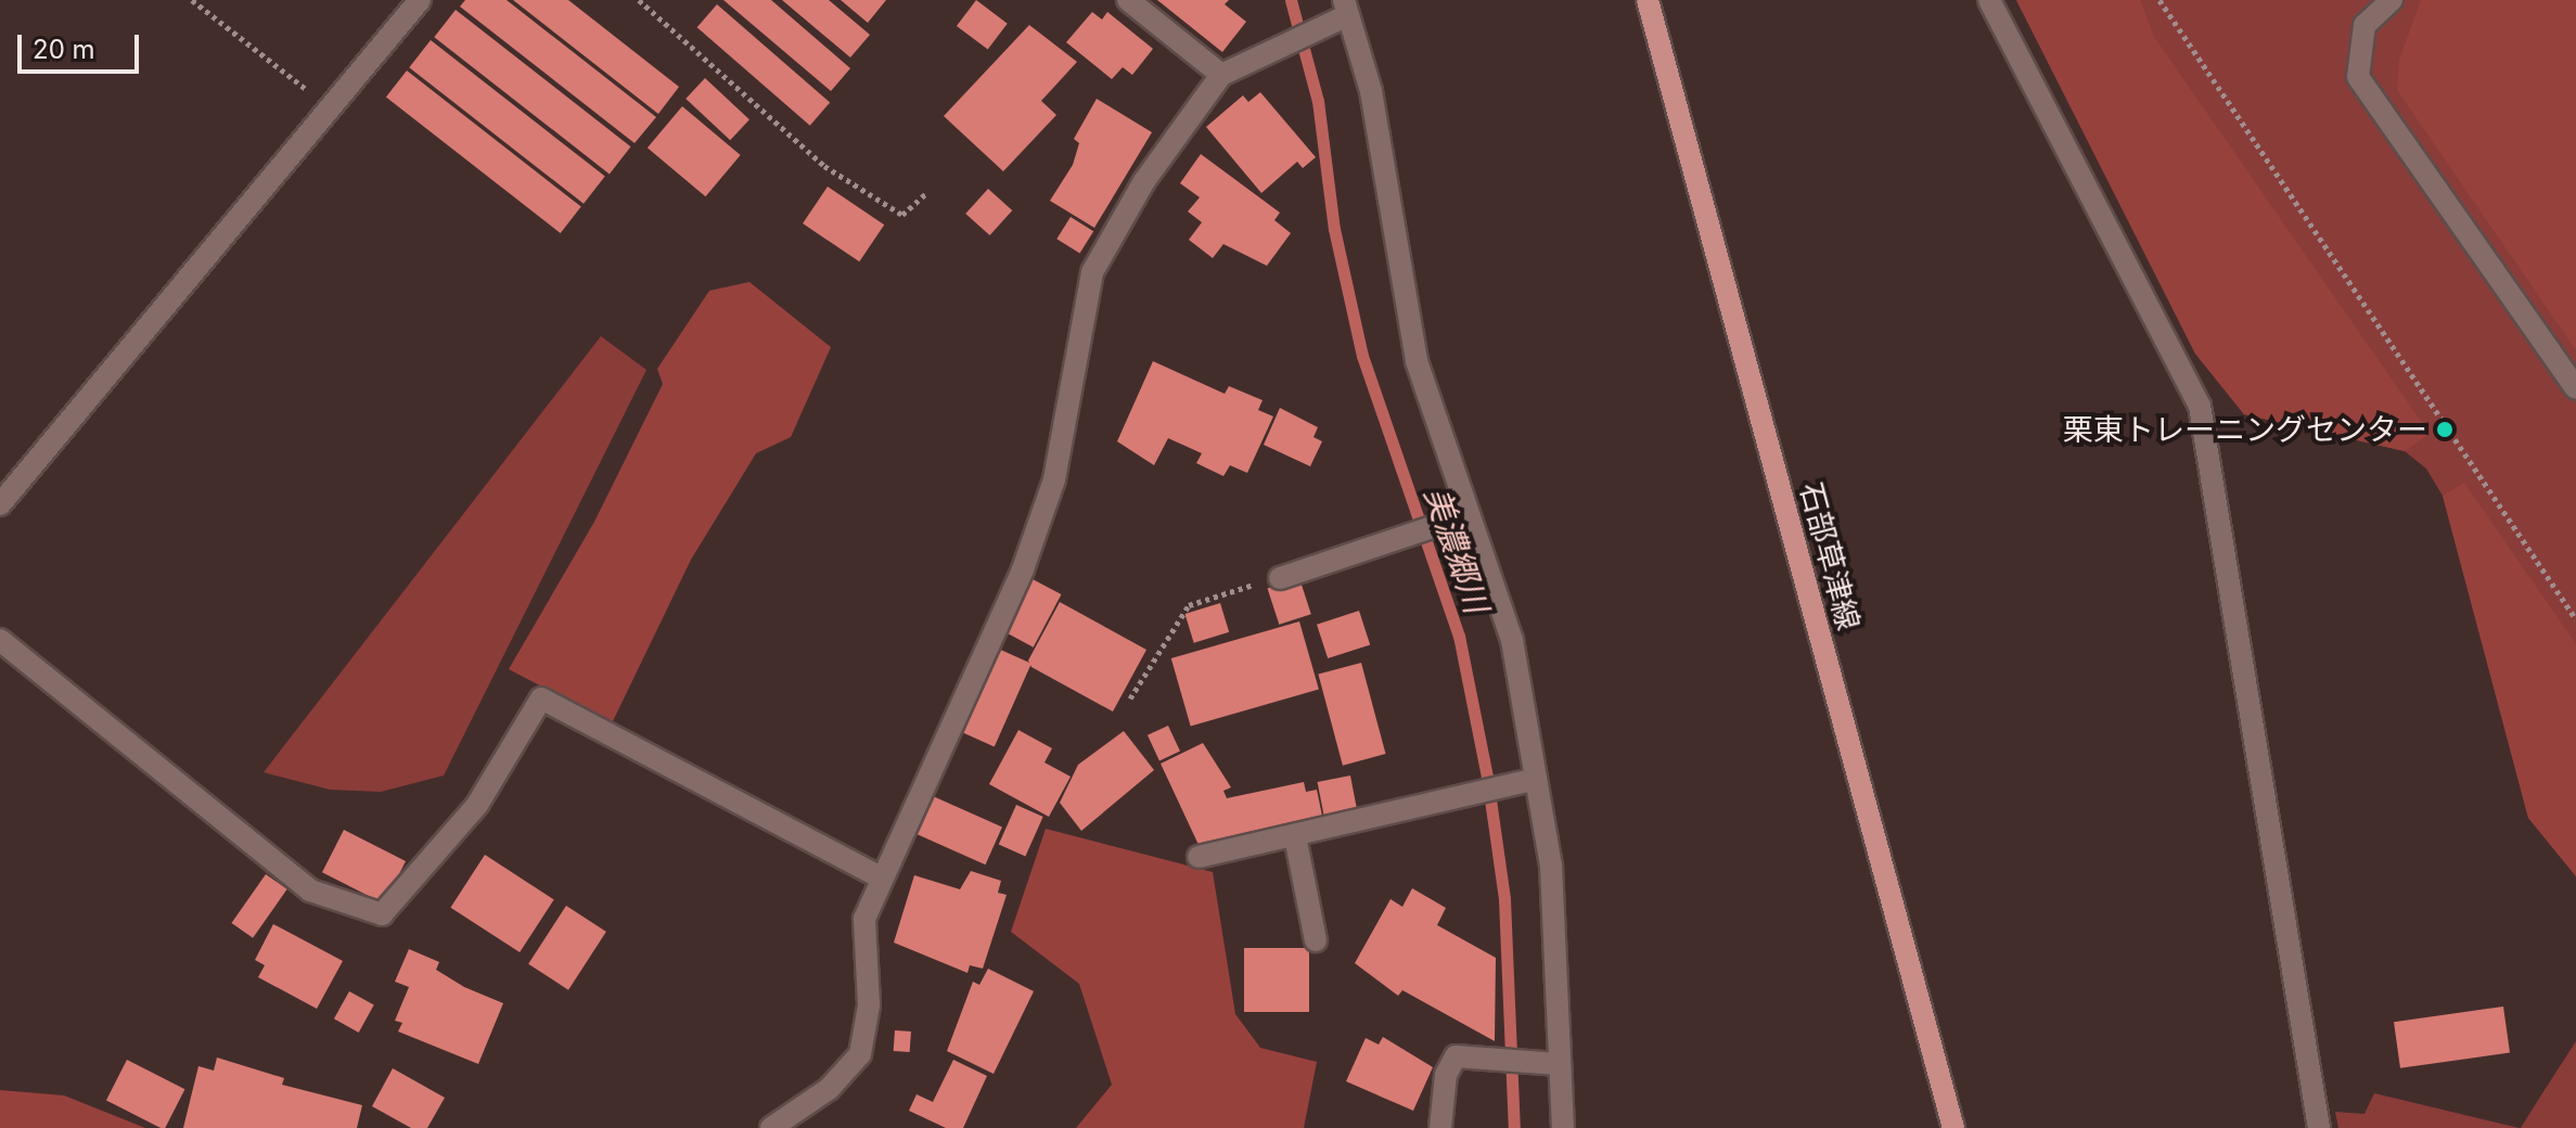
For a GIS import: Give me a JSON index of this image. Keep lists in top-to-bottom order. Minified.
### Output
{"streets":{"main road":["石部草津線"]},"water":["美濃郷川"],"places":["栗東トレーニングセンター"],"scale_bar":"20 m"}
